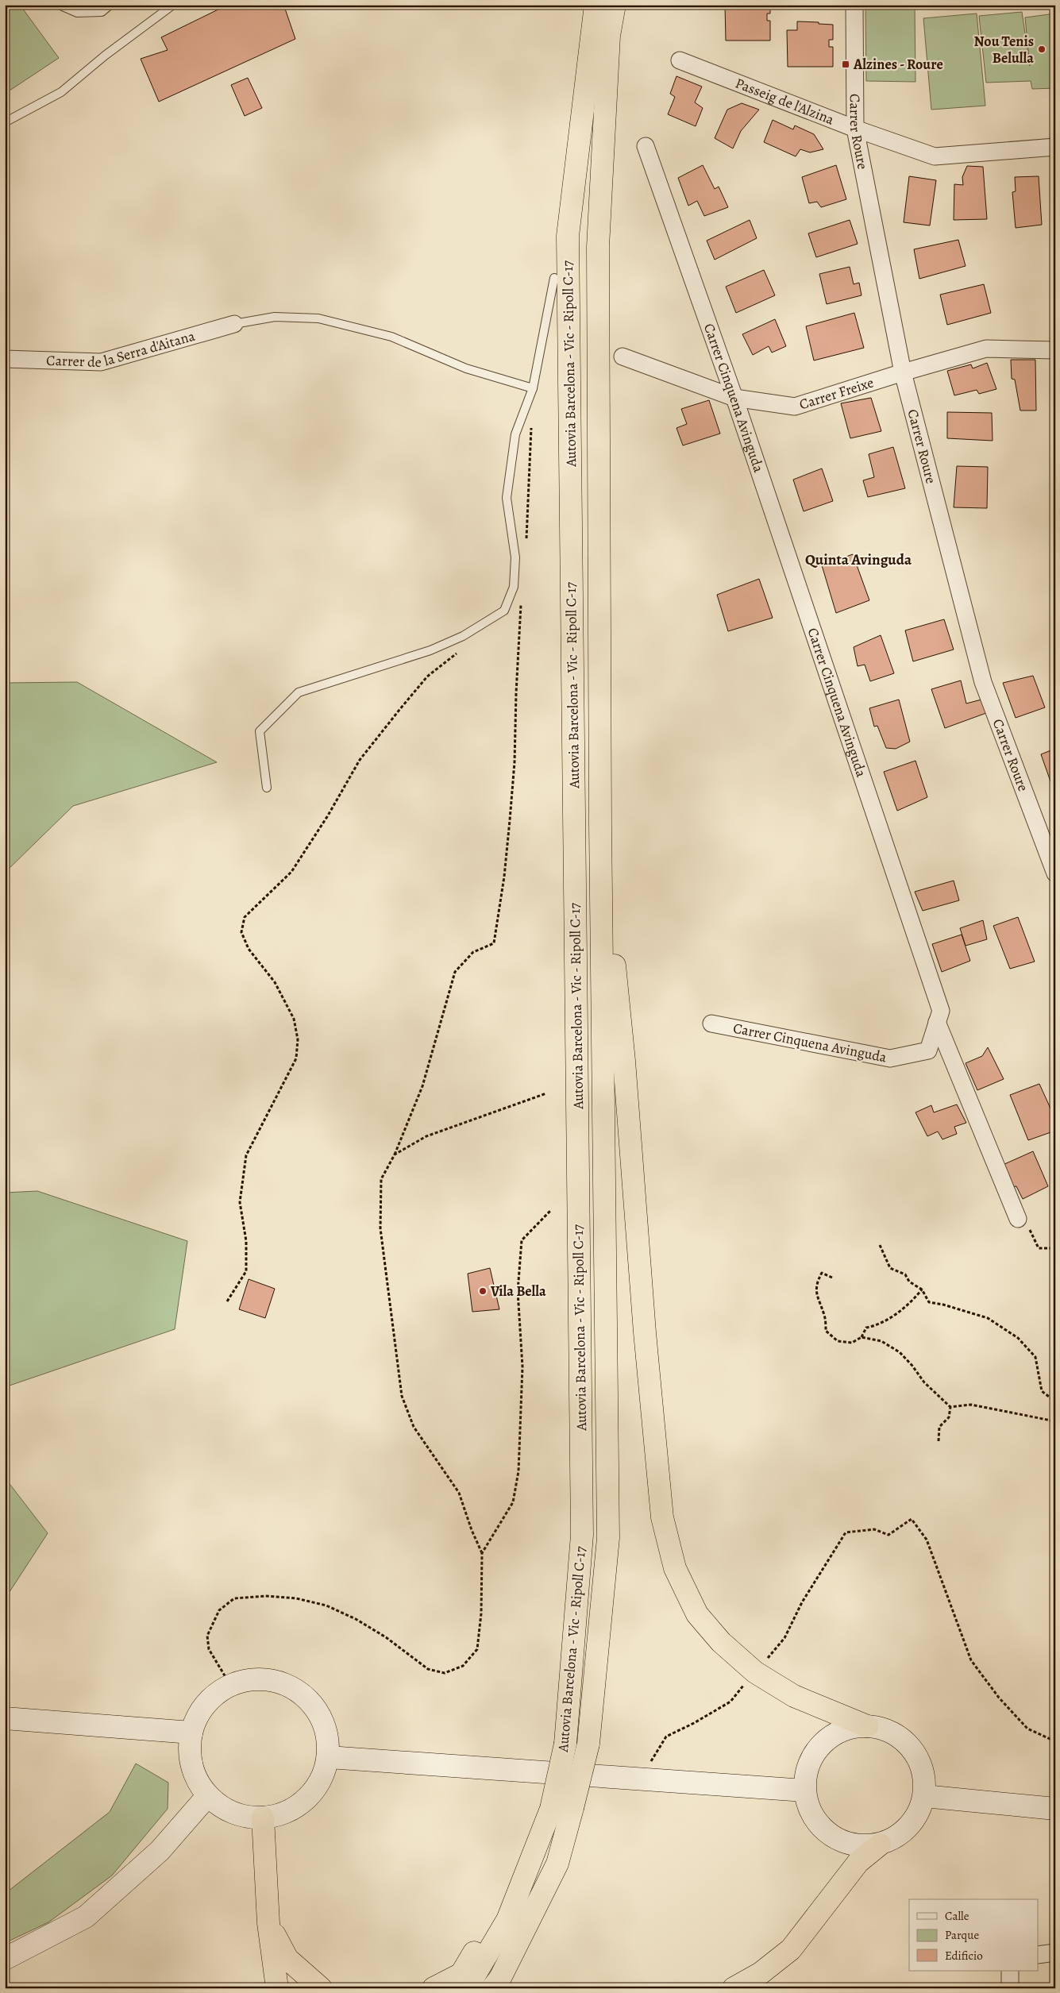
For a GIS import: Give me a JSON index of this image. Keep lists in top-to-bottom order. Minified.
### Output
{"streets":{"highway":["Autovia Barcelona - Vic - Ripoll C-17"],"street":["Passeig de l'Alzina","Carrer Roure","Carrer de la Serra d'Aitana","Carrer Freixe","Carrer Cinquena Avinguda"]},"crossings":[["Passeig de l'Alzina","Carrer Roure"],["Carrer Roure","Carrer Freixe"],["Carrer Freixe","Carrer Cinquena Avinguda"]],"districts":["Quinta Avinguda"],"places":{"other":["Nou Tenis Belulla","Vila Bella"],"transit":["Alzines - Roure"]},"legend":["Calle","Parque","Edificio"]}
